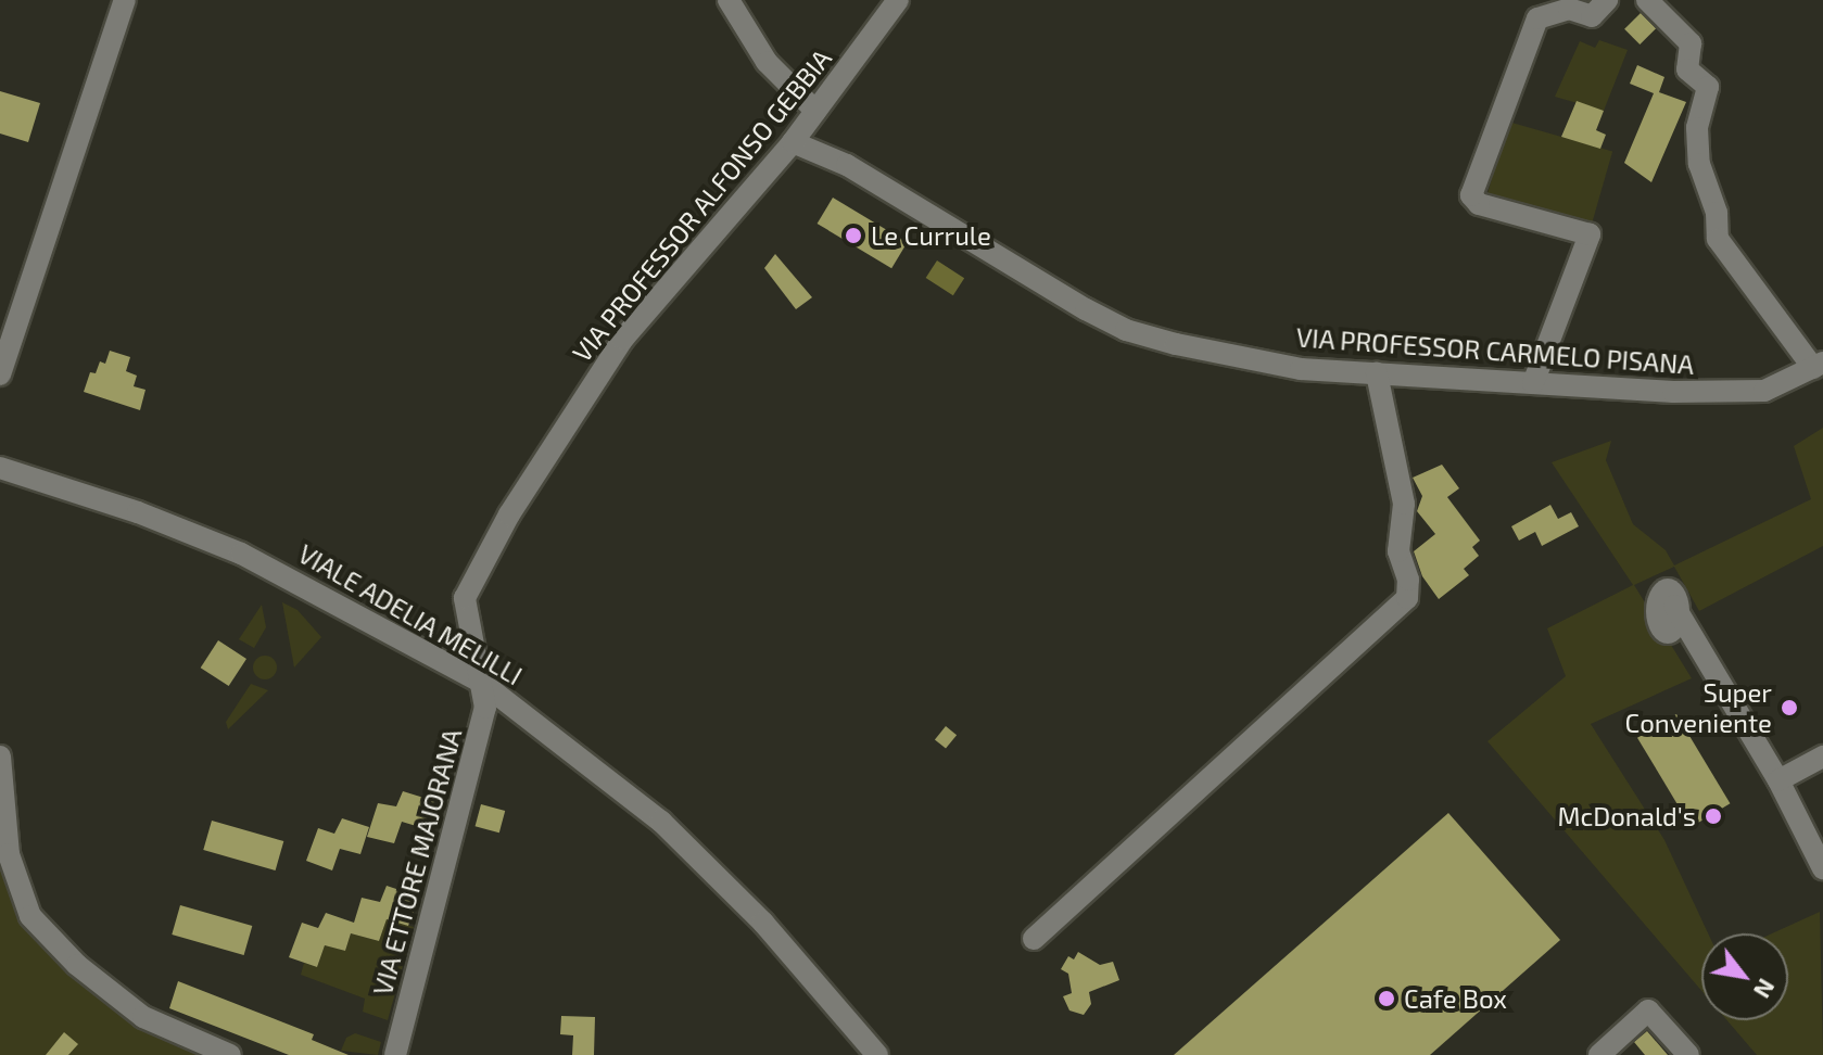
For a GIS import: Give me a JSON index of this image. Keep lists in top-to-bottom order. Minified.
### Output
{"streets":{"street":["VIA PROFESSOR ALFONSO GEBBIA","VIA PROFESSOR CARMELO PISANA","VIALE ADELIA MELILLI","VIA ETTORE MAJORANA"]},"crossings":[["VIA PROFESSOR ALFONSO GEBBIA","VIA PROFESSOR CARMELO PISANA"],["VIA PROFESSOR ALFONSO GEBBIA","VIALE ADELIA MELILLI"],["VIA PROFESSOR ALFONSO GEBBIA","VIA ETTORE MAJORANA"],["VIALE ADELIA MELILLI","VIA ETTORE MAJORANA"]],"places":["Le Currule","Super Conveniente","McDonald's","Cafe Box"],"north":"bottom right"}
